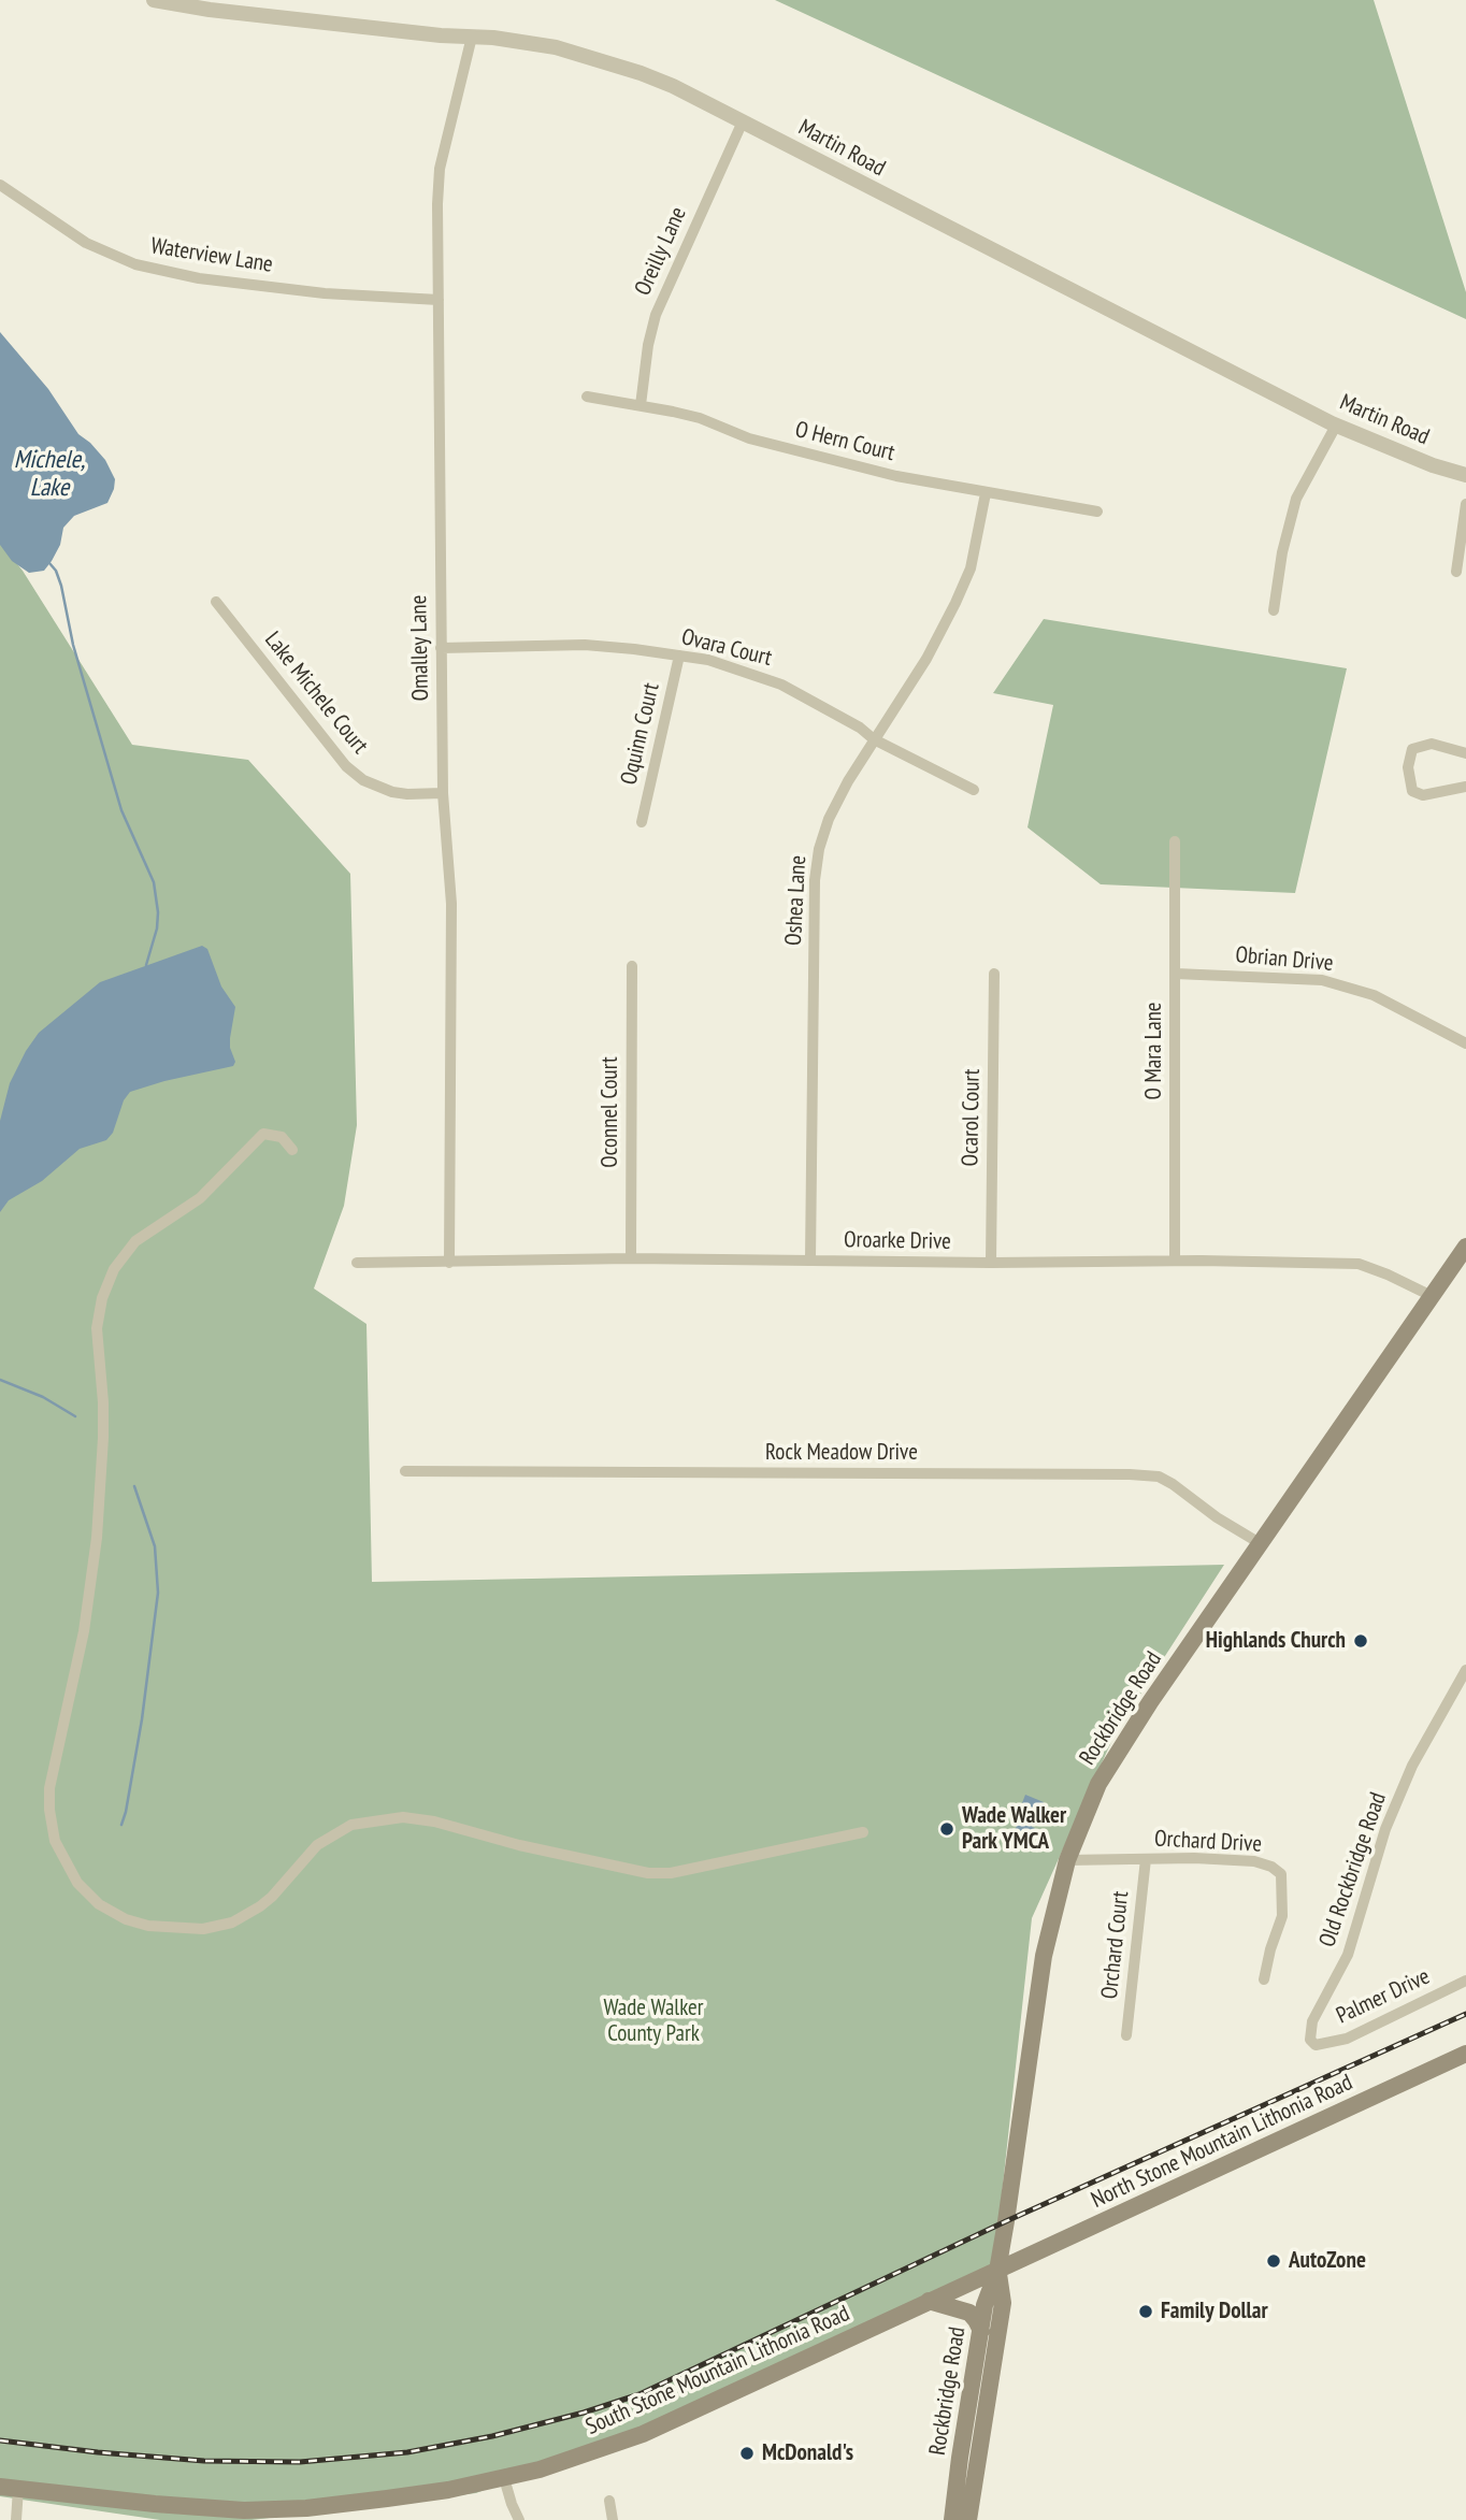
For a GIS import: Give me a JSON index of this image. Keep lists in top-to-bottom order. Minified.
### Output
{"streets":{"main road":["Rockbridge Road","North Stone Mountain Lithonia Road","South Stone Mountain Lithonia Road"],"street":["Martin Road","Oreilly Lane","Waterview Lane","O Hern Court","Omalley Lane","Ovara Court","Lake Michele Court","Oquinn Court","Oshea Lane","Obrian Drive","O Mara Lane","Oconnel Court","Ocarol Court","Oroarke Drive","Rock Meadow Drive","Orchard Drive","Old Rockbridge Road","Orchard Court","Palmer Drive"]},"crossings":[["Martin Road","Oreilly Lane"],["Martin Road","Omalley Lane"],["Oreilly Lane","O Hern Court"],["Waterview Lane","Omalley Lane"],["O Hern Court","Oshea Lane"],["Omalley Lane","Ovara Court"],["Omalley Lane","Lake Michele Court"],["Omalley Lane","Oroarke Drive"],["Ovara Court","Oquinn Court"],["Ovara Court","Oshea Lane"],["Oshea Lane","Oroarke Drive"],["Obrian Drive","O Mara Lane"],["O Mara Lane","Oroarke Drive"],["Oconnel Court","Oroarke Drive"],["Ocarol Court","Oroarke Drive"],["Oroarke Drive","Rockbridge Road"],["Rock Meadow Drive","Rockbridge Road"],["Rockbridge Road","Orchard Drive"],["Rockbridge Road","North Stone Mountain Lithonia Road"],["Rockbridge Road","South Stone Mountain Lithonia Road"],["Orchard Drive","Orchard Court"],["Old Rockbridge Road","Palmer Drive"],["North Stone Mountain Lithonia Road","South Stone Mountain Lithonia Road"]],"water":["Michele, Lake"],"parks":["Wade Walker County Park"],"places":["Highlands Church","Wade Walker Park YMCA","AutoZone","Family Dollar","McDonald's"]}
